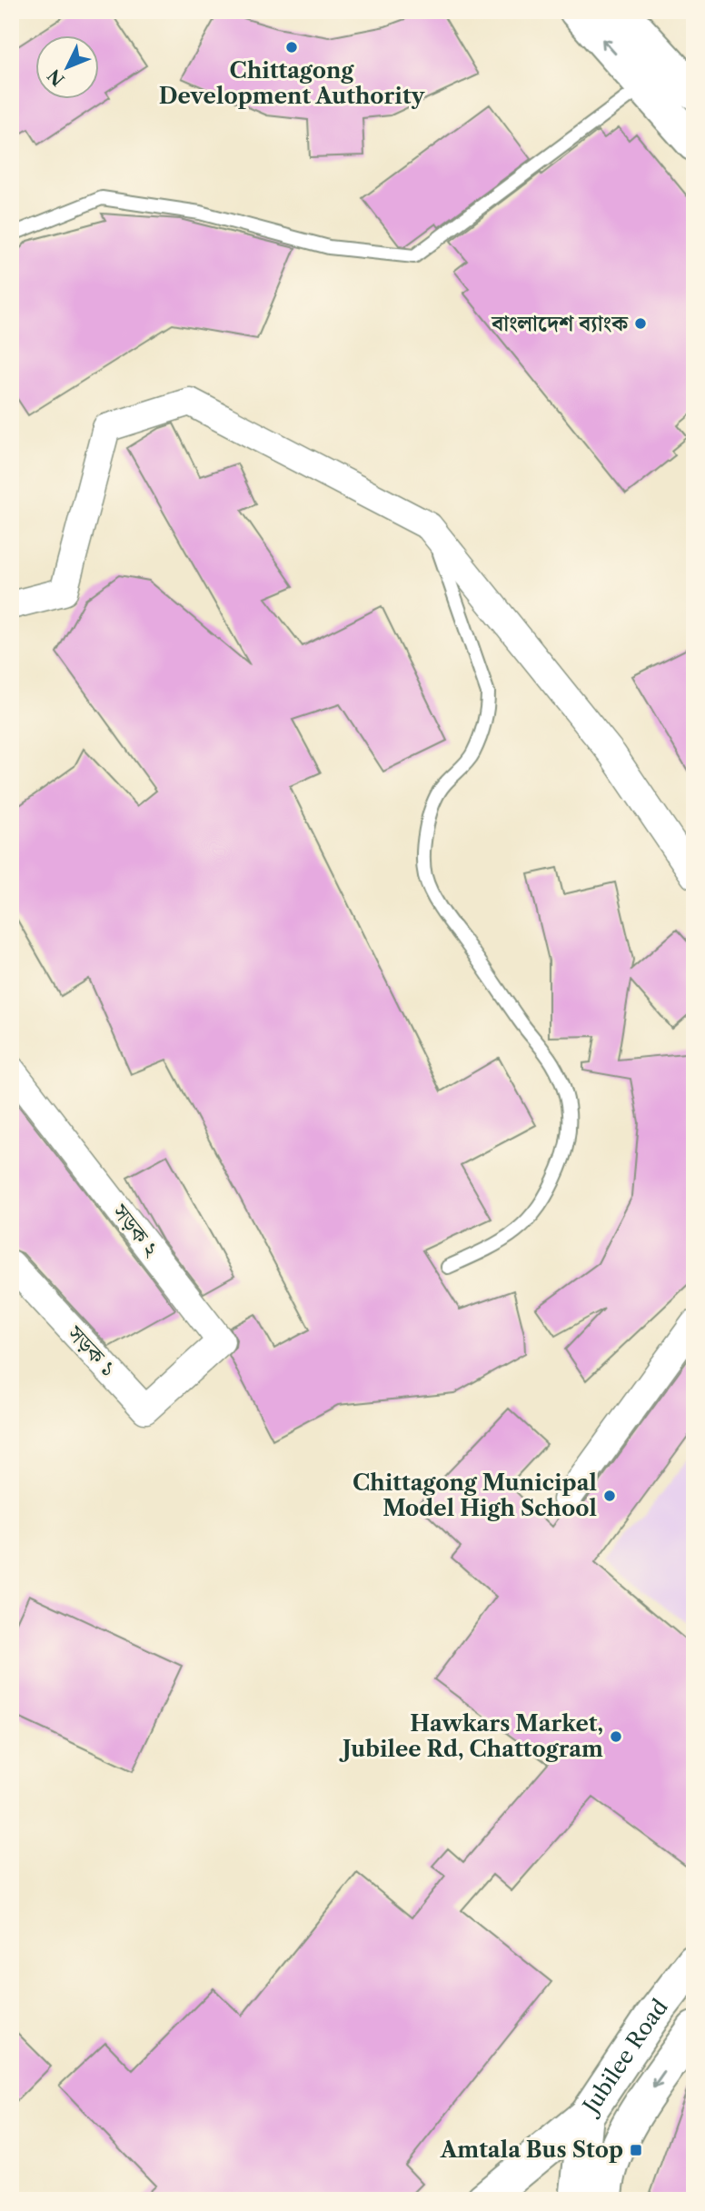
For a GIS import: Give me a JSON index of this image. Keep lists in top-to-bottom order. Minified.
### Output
{"streets":{"main road":["Jubilee Road"],"street":["সড়ক ২","সড়ক ১"]},"crossings":[["সড়ক ২","সড়ক ১"]],"places":{"other":["Chittagong Development Authority","বাংলাদেশ ব্যাংক","Chittagong Municipal Model High School","Hawkars Market, Jubilee Rd, Chattogram"],"transit":["Amtala Bus Stop"]},"north":"bottom left"}
